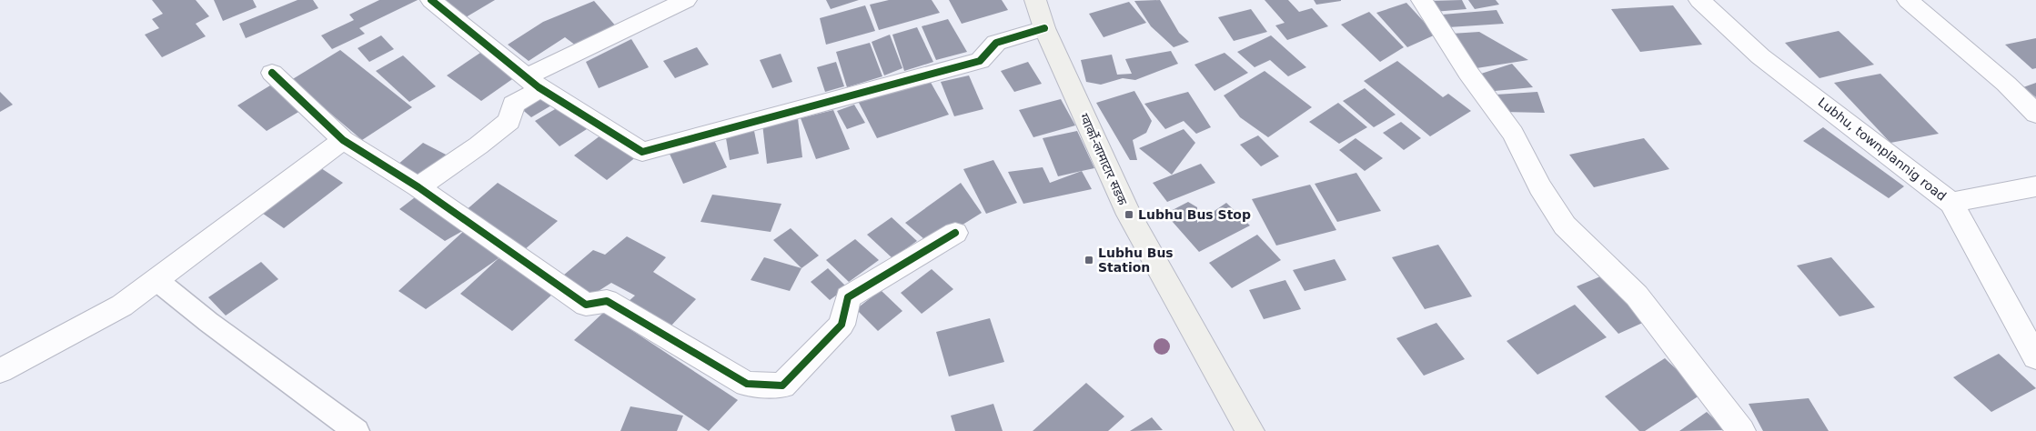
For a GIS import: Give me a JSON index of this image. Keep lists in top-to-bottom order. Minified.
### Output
{"streets":{"main road":["ग्वार्को-लामाटार सडक"],"street":["Lubhu, townplannig road"]},"places":{"transit":["Lubhu Bus Stop","Lubhu Bus Station"]}}
